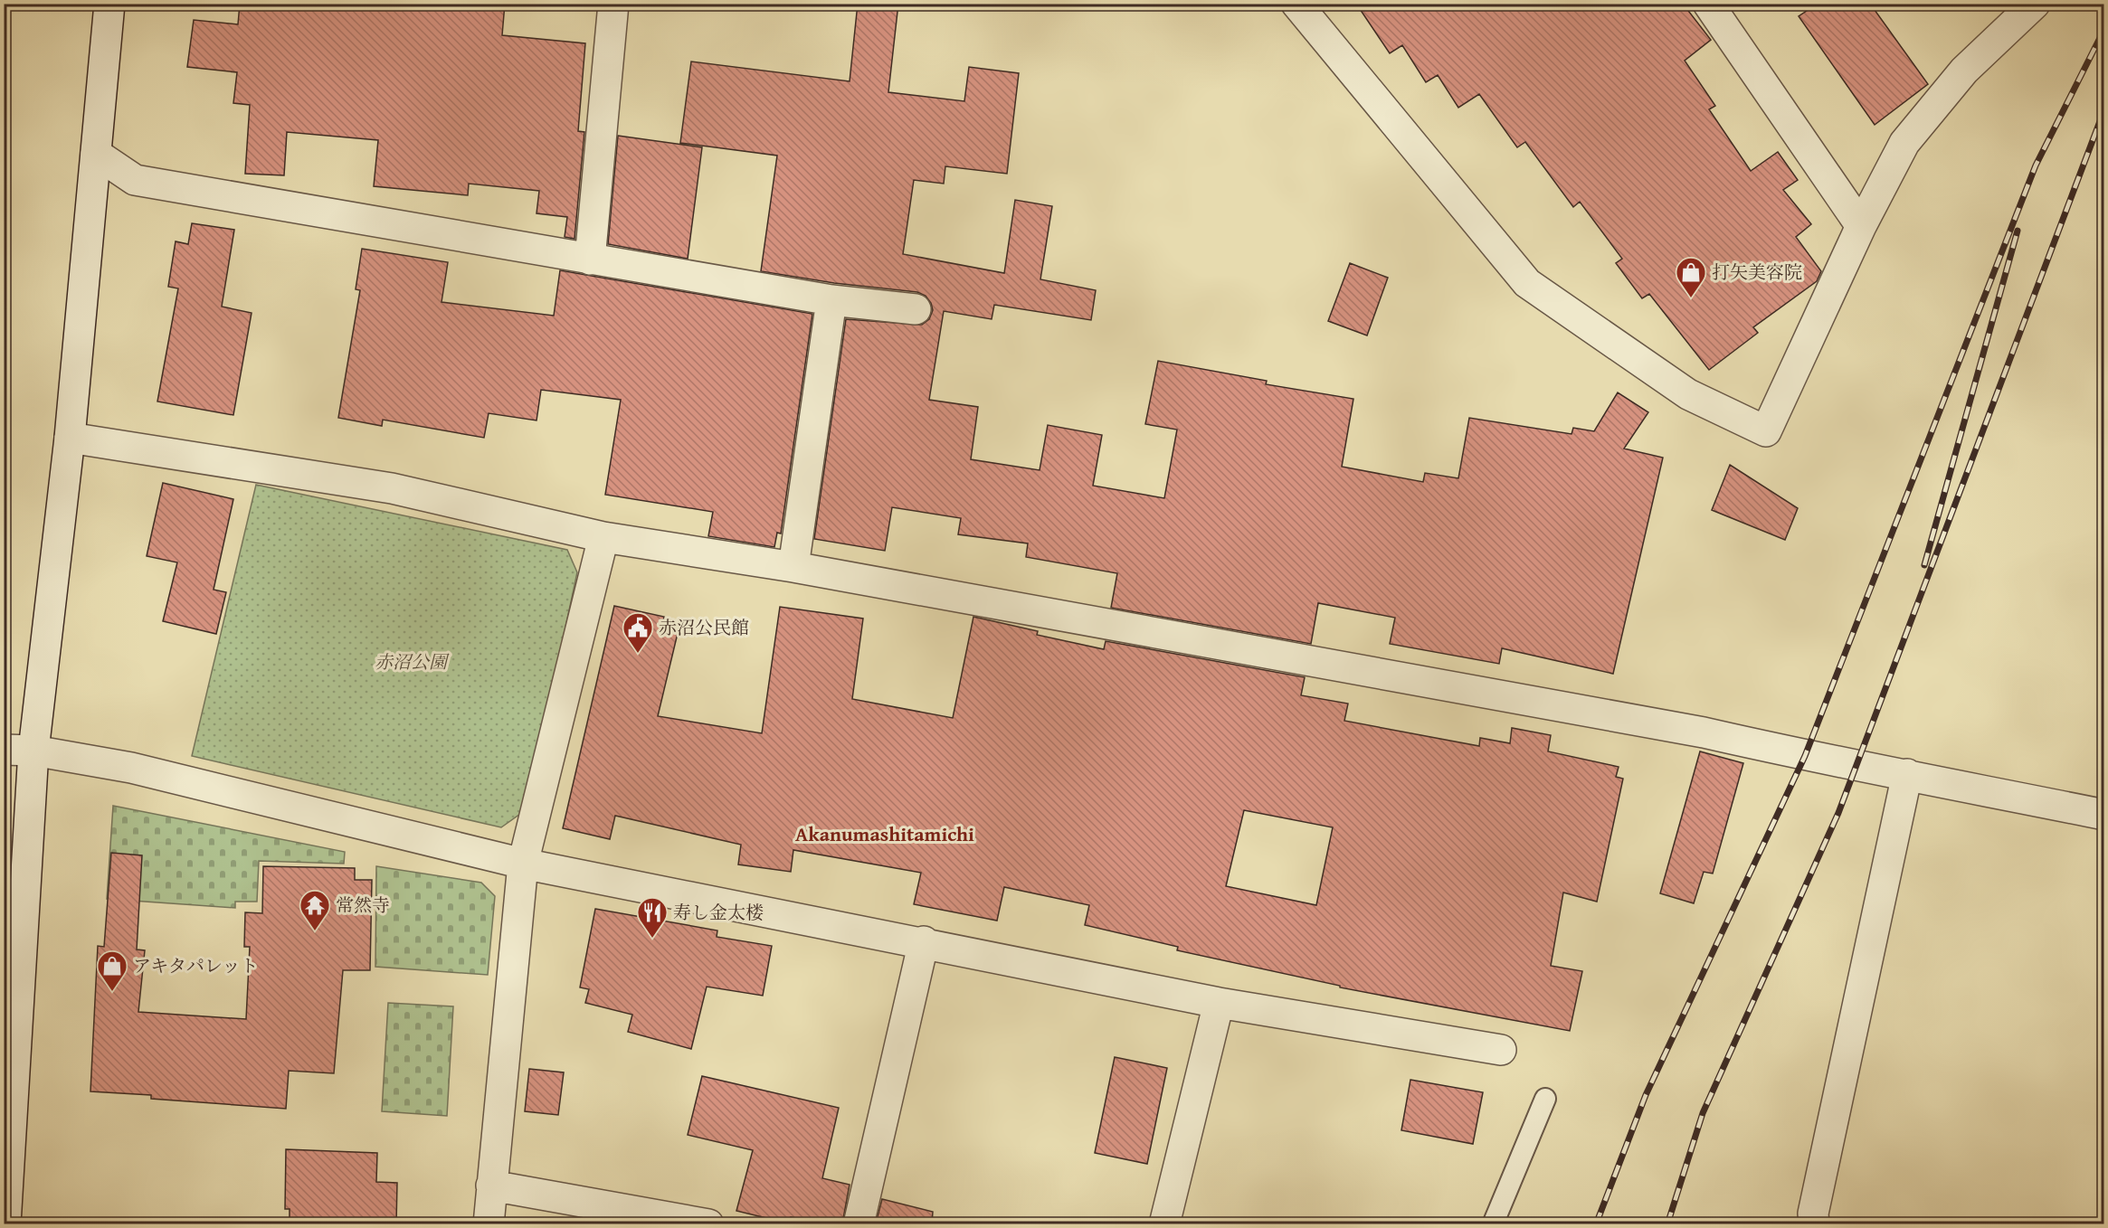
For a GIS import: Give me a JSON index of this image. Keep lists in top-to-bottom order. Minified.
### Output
{"districts":["Akanumashitamichi"],"parks":["赤沼公園"],"places":{"shop":["打矢美容院","アキタパレット"],"public building":["赤沼公民館"],"temple":["常然寺"],"restaurant":["寿し金太楼"]}}
